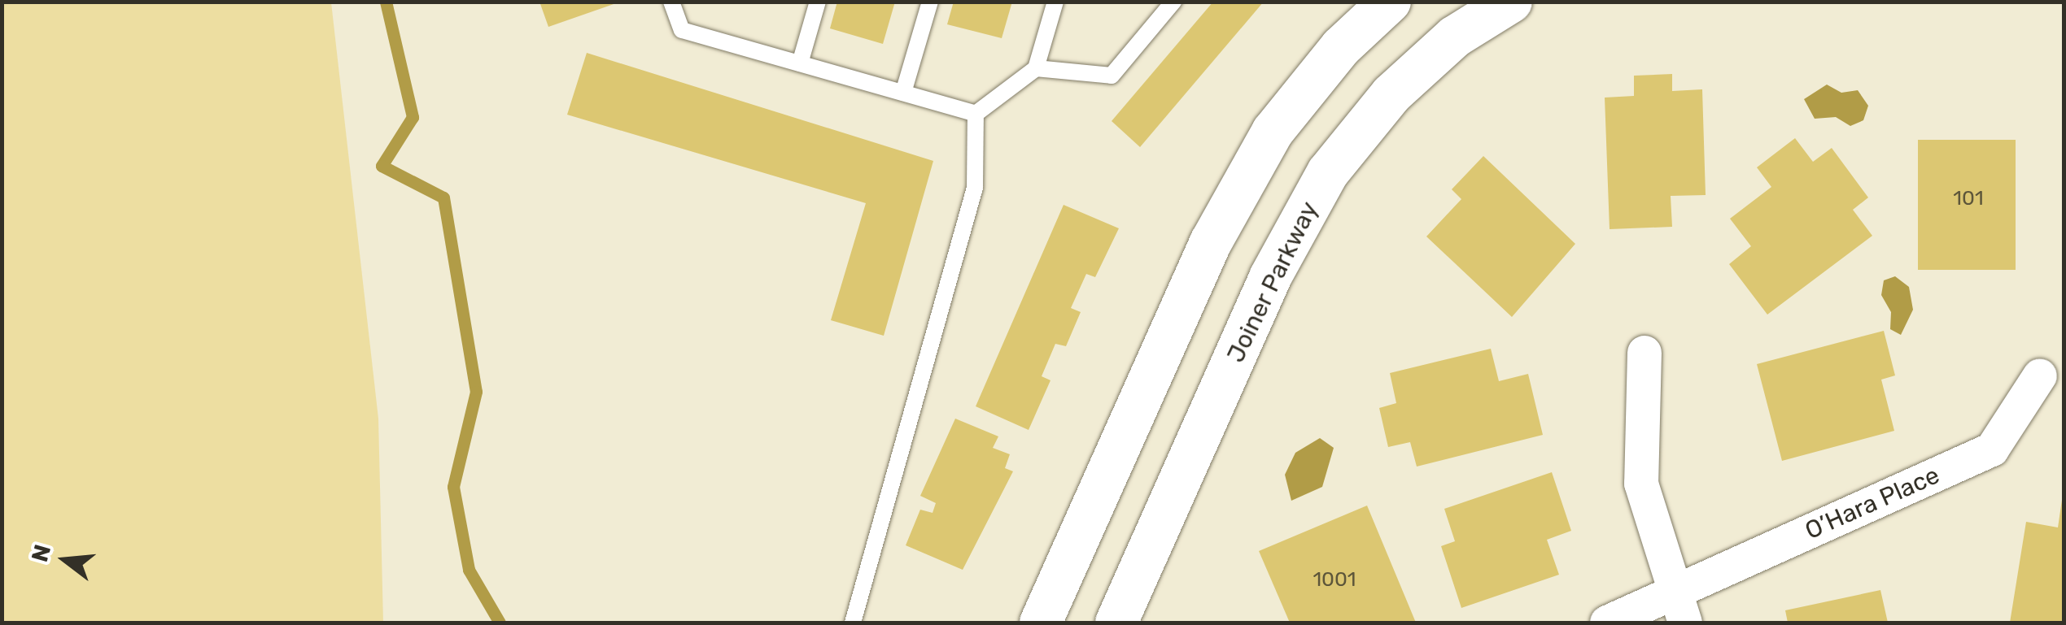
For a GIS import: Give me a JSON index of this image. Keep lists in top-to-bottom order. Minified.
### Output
{"streets":{"street":["Joiner Parkway","O’Hara Place"]},"house_numbers":["101","1001"],"north":"left"}
